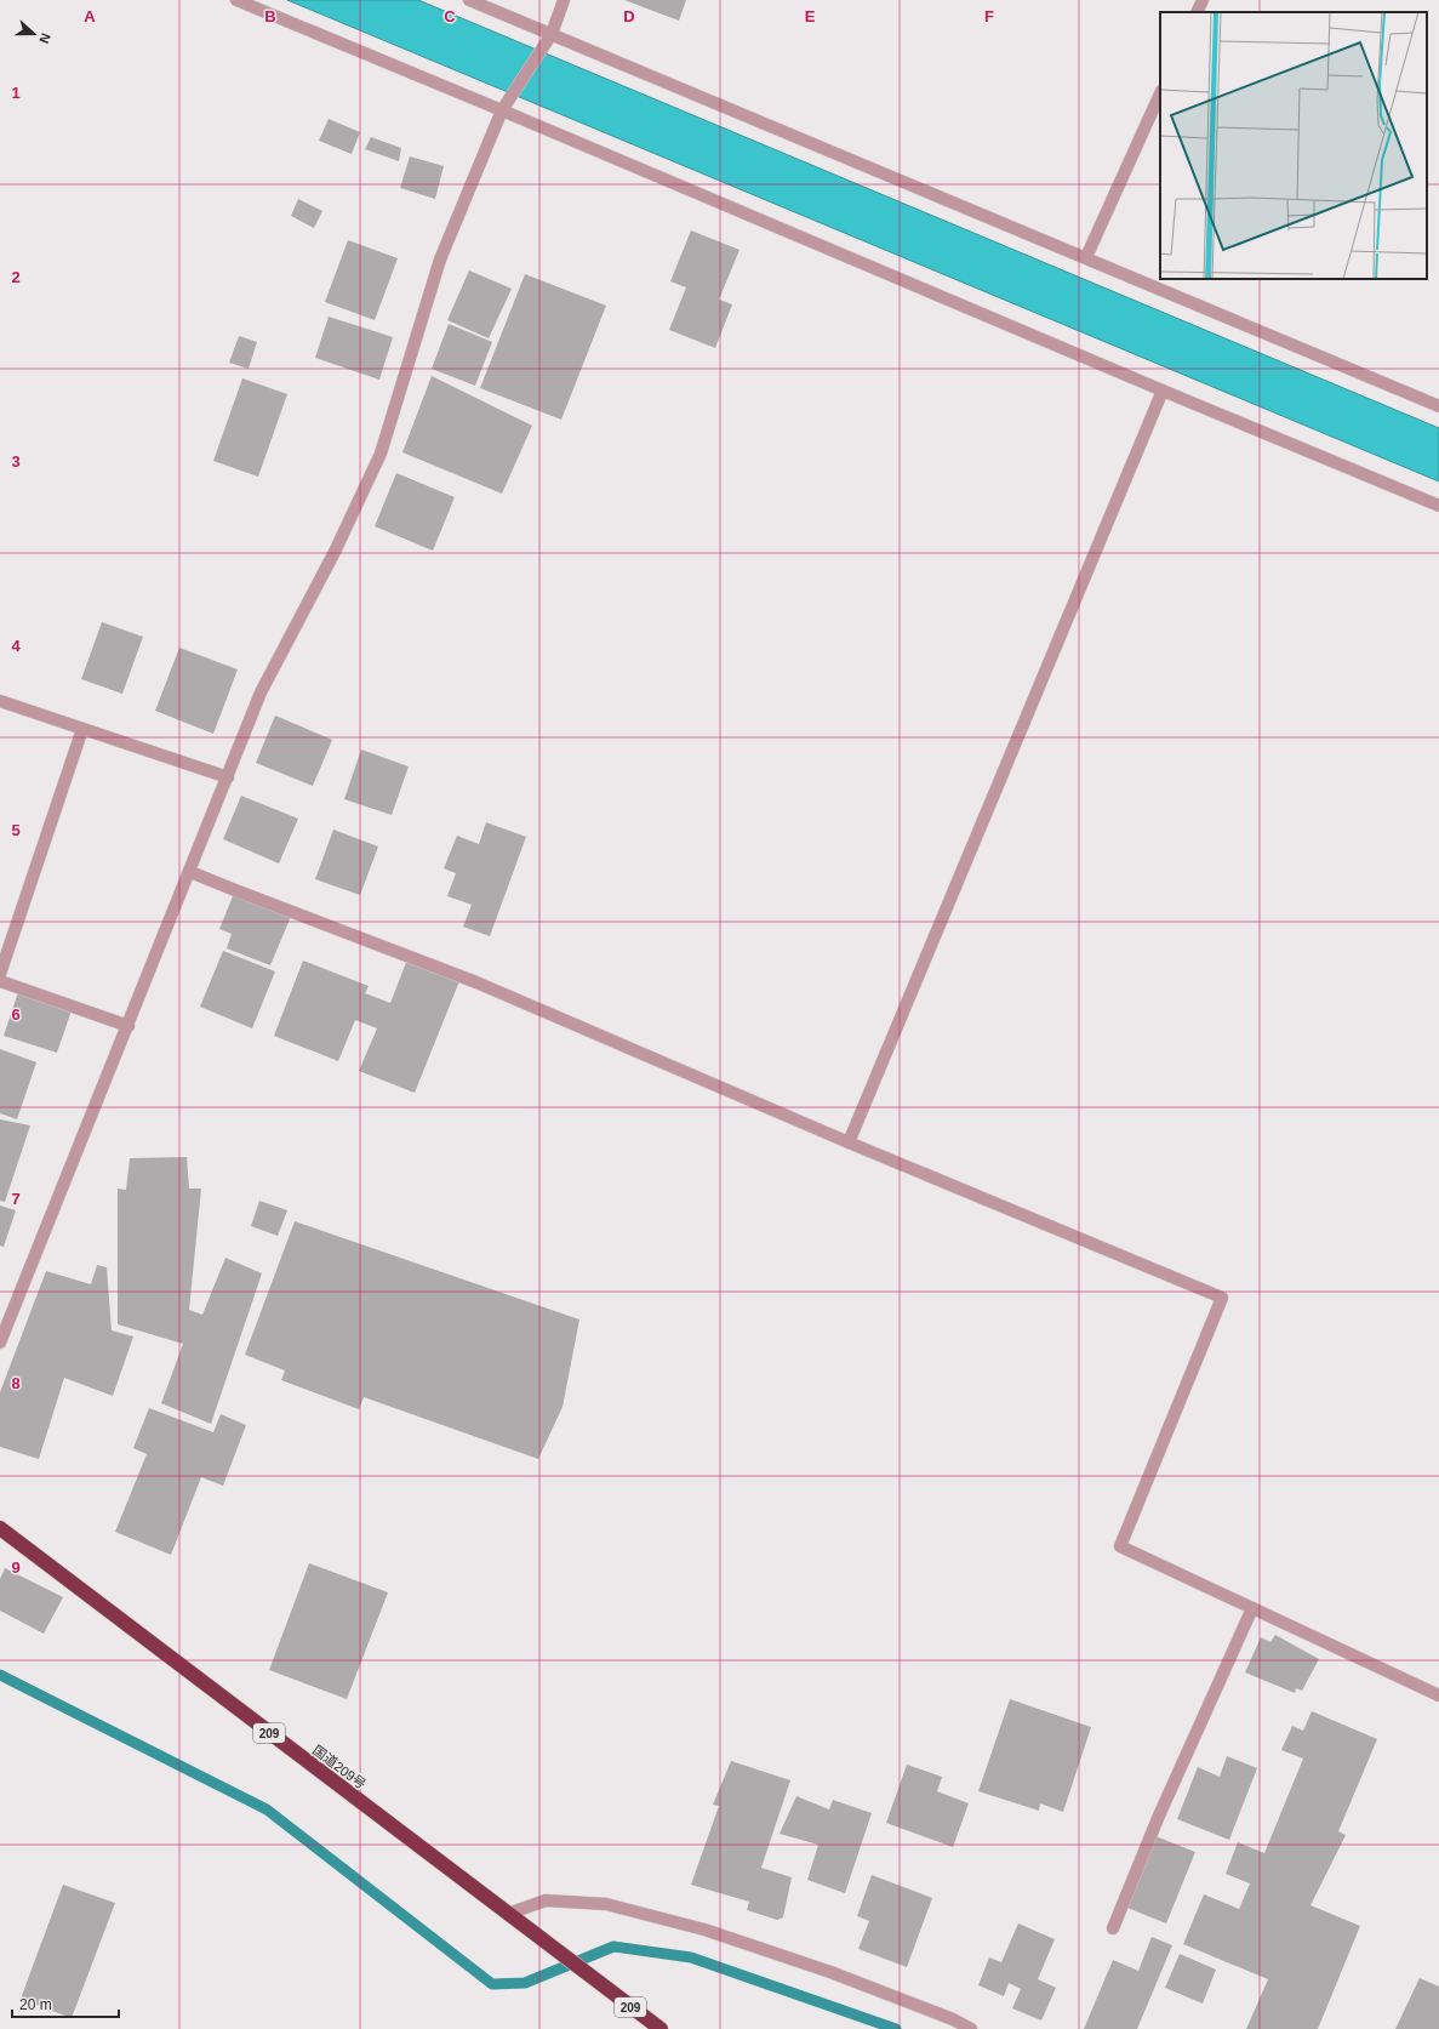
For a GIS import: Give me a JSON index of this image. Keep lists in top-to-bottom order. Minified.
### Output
{"streets":{"highway":["209","国道209号"]},"scale_bar":"20 m","north":"right","grid":{"columns":["A","B","C","D","E","F"],"rows":["1","2","3","4","5","6","7","8","9"]}}
